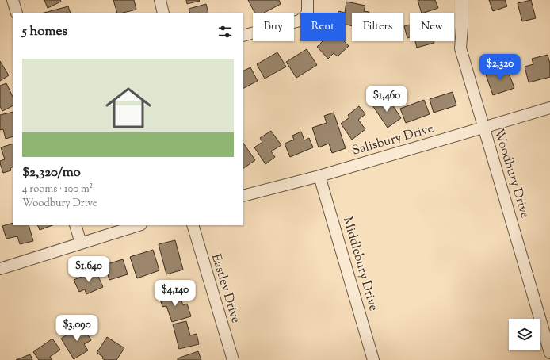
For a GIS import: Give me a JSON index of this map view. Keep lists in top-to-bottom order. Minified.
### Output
{"streets":{"street":["Salisbury Drive","Woodbury Drive","Middlebury Drive","Eastley Drive"]},"crossings":[["Salisbury Drive","Woodbury Drive"],["Salisbury Drive","Middlebury Drive"]],"page":{"chip":["Buy","Rent","Filters","New"],"heading":"5 homes","list":[{"name":"$2,320/mo","note":"4 rooms · 100 m² · Woodbury Drive"}],"price":["$2,320","$1,460","$1,640","$4,140","$3,090"]}}
